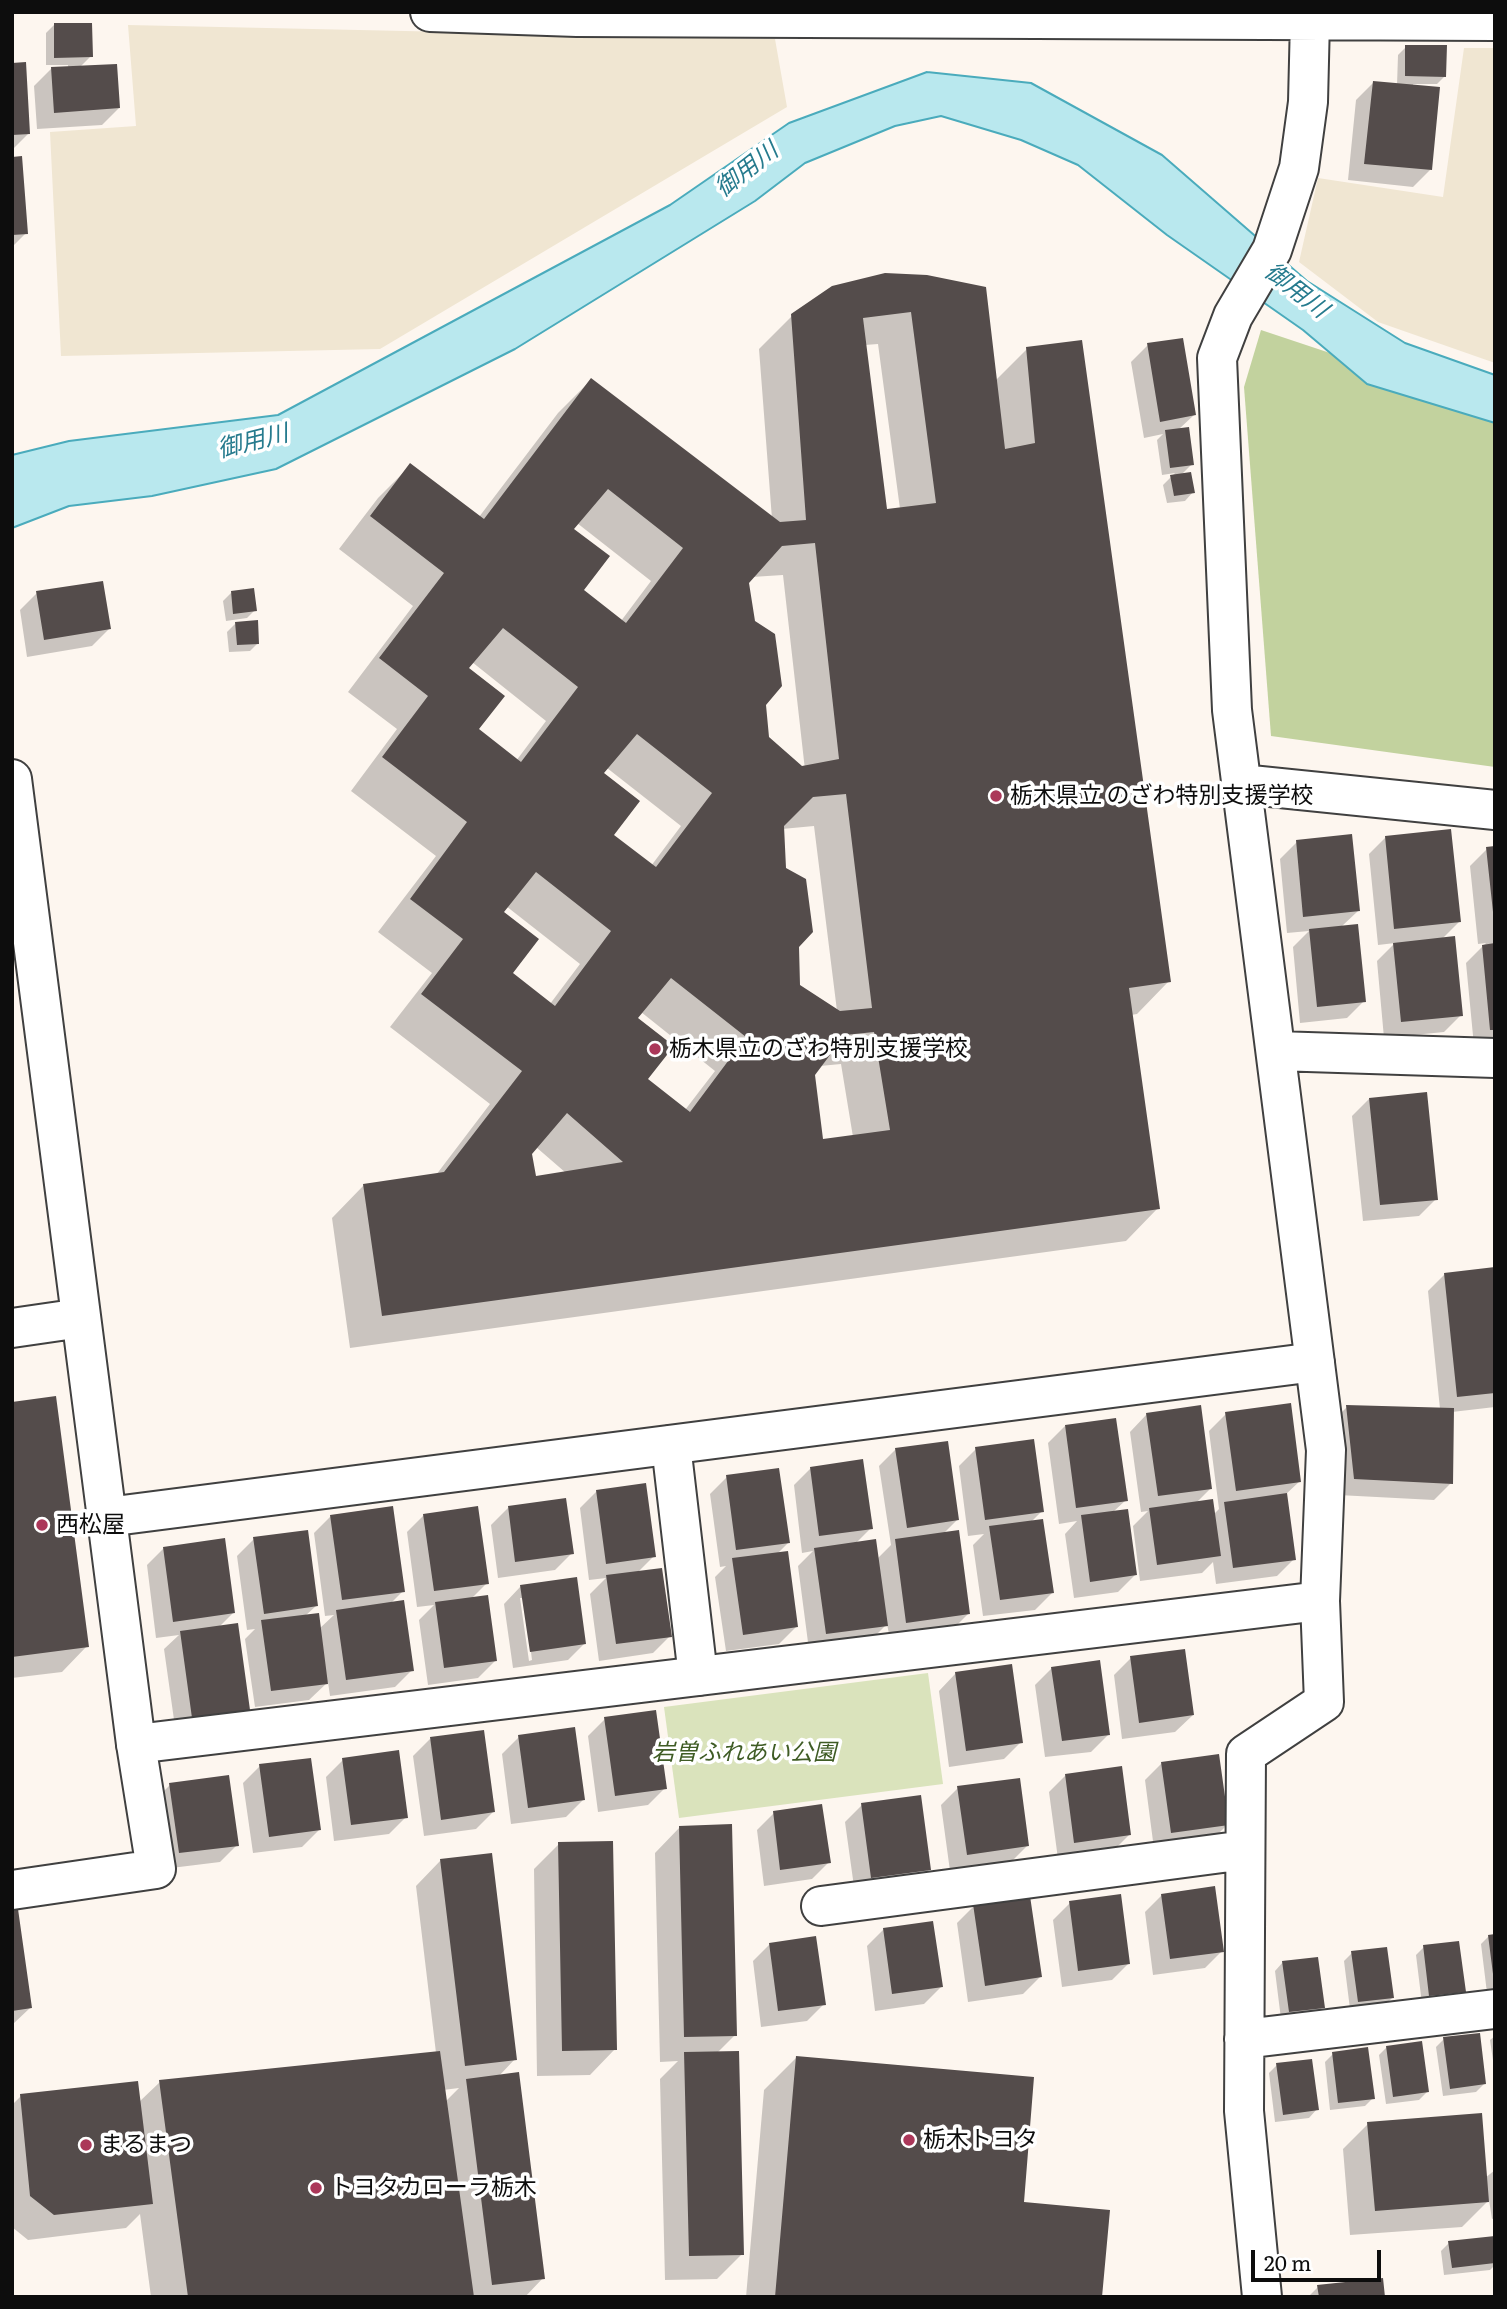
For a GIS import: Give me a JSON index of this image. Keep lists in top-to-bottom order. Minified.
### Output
{"water":["御用川"],"parks":["岩曽ふれあい公園"],"places":["栃木県立 のざわ特別支援学校","栃木県立のざわ特別支援学校","西松屋","栃木トヨタ","まるまつ","トヨタカローラ栃木"],"scale_bar":"20 m"}
